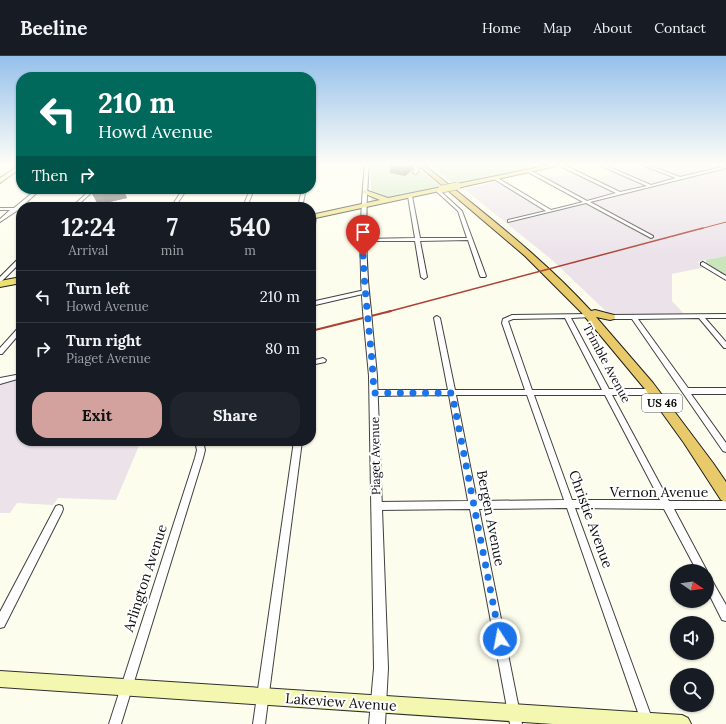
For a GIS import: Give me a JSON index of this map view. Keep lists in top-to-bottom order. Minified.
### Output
{"streets":{"highway":["US 46"],"main road":["Lakeview Avenue"],"street":["Trimble Avenue","Piaget Avenue","Vernon Avenue","Bergen Avenue","Christie Avenue","Arlington Avenue"]},"crossings":[["Trimble Avenue","Vernon Avenue"],["Trimble Avenue","Christie Avenue"],["Piaget Avenue","Vernon Avenue"],["Piaget Avenue","Lakeview Avenue"],["Vernon Avenue","Bergen Avenue"],["Vernon Avenue","Christie Avenue"],["Bergen Avenue","Lakeview Avenue"],["Christie Avenue","Lakeview Avenue"],["Arlington Avenue","Lakeview Avenue"]],"north":"right","page":{"header":"Beeline","nav":["Home","Map","About","Contact"],"turn":["210 m","Howd Avenue"],"then":"Then","eta":["12:24","Arrival","7","min","540","m"],"list":[{"name":"Turn left","note":"Howd Avenue","value":"210 m"},{"name":"Turn right","note":"Piaget Avenue","value":"80 m"}],"buttons":["Exit","Share"]}}
